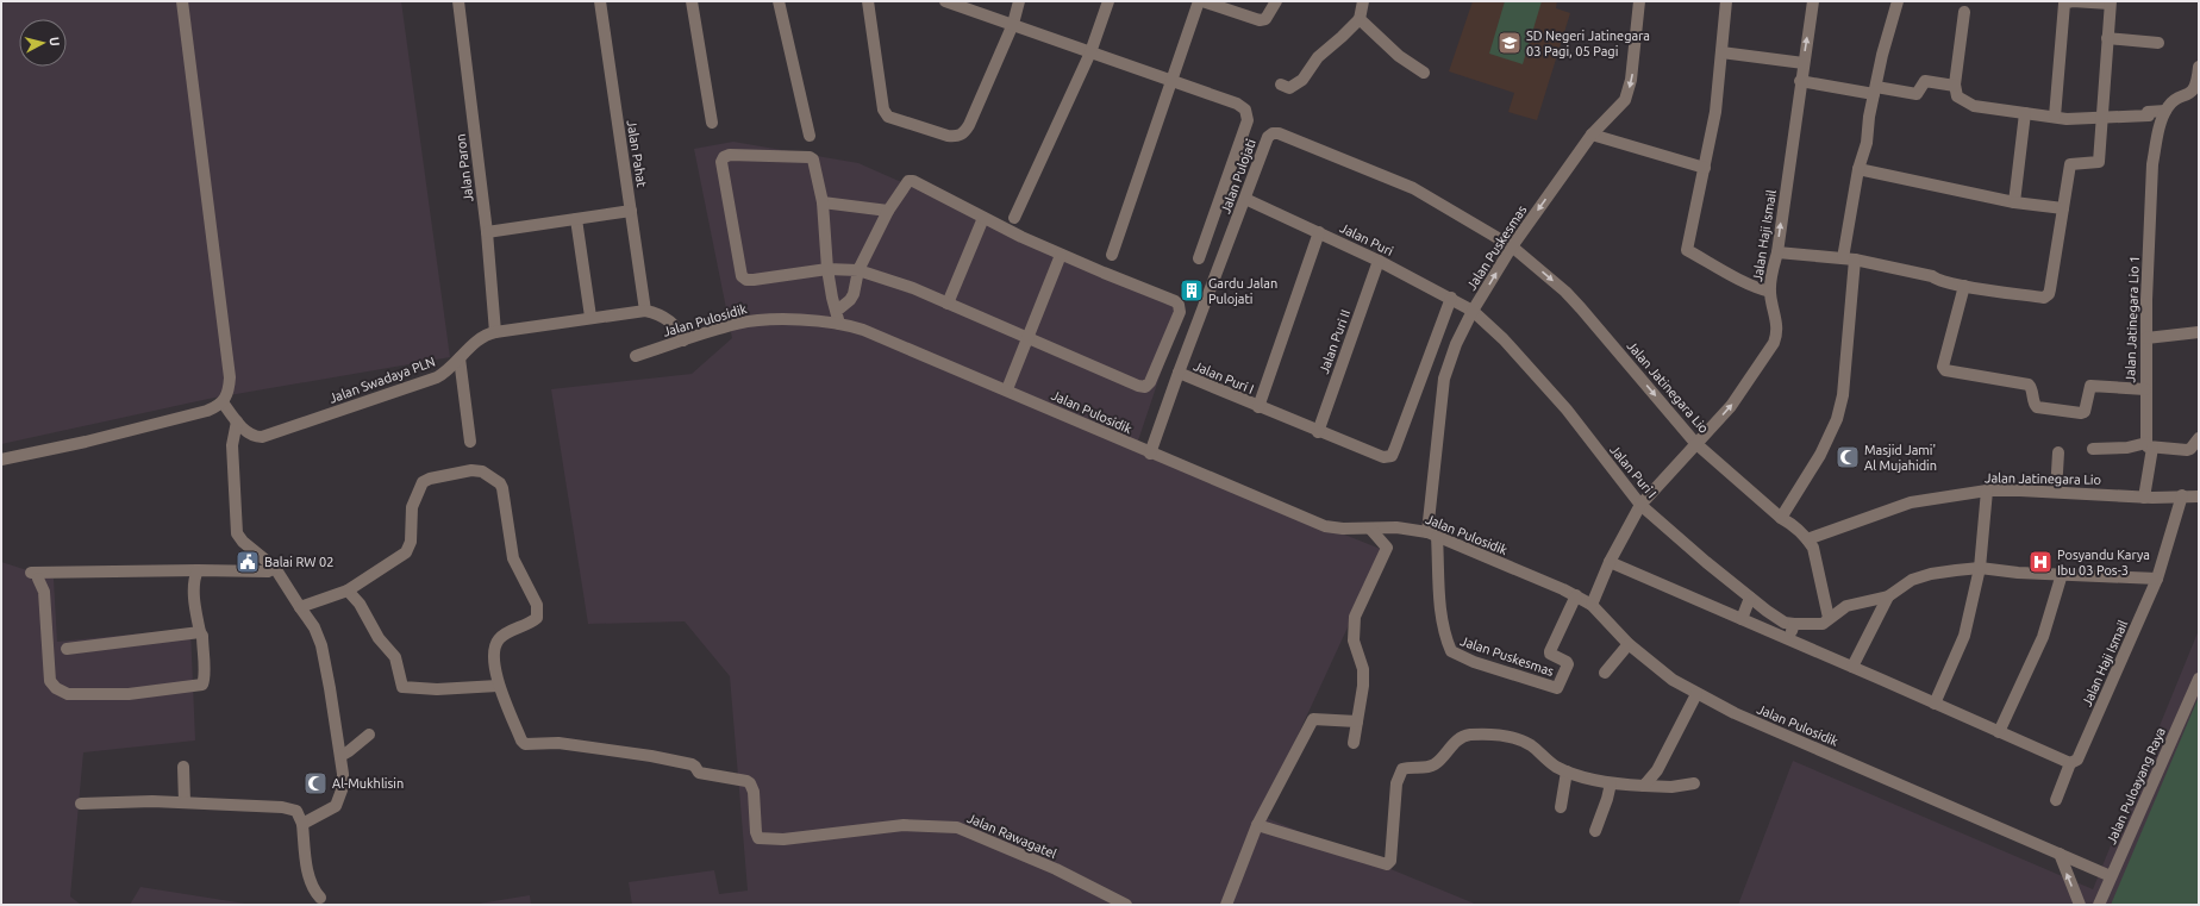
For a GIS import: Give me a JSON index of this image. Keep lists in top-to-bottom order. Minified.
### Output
{"streets":{"street":["Jalan Pahat","Jalan Paron","Jalan Pulojati","Jalan Haji Ismail","Jalan Puri","Jalan Puskesmas","Jalan Jatinegara Lio 1","Jalan Pulosidik","Jalan Puri II","Jalan Puri I","Jalan Swadaya PLN","Jalan Jatinegara Lio","Jalan Puloayang Raya","Jalan Rawagatel"]},"crossings":[["Jalan Pahat","Jalan Swadaya PLN"],["Jalan Paron","Jalan Swadaya PLN"],["Jalan Pulojati","Jalan Puri"],["Jalan Pulojati","Jalan Puskesmas"],["Jalan Pulojati","Jalan Pulosidik"],["Jalan Pulojati","Jalan Puri I"],["Jalan Pulojati","Jalan Jatinegara Lio"],["Jalan Haji Ismail","Jalan Pulosidik"],["Jalan Haji Ismail","Jalan Puri I"],["Jalan Haji Ismail","Jalan Jatinegara Lio"],["Jalan Puri","Jalan Puskesmas"],["Jalan Puri","Jalan Puri II"],["Jalan Puri","Jalan Puri I"],["Jalan Puskesmas","Jalan Pulosidik"],["Jalan Puskesmas","Jalan Puri I"],["Jalan Puskesmas","Jalan Jatinegara Lio"],["Jalan Pulosidik","Jalan Swadaya PLN"],["Jalan Pulosidik","Jalan Puloayang Raya"],["Jalan Puri II","Jalan Puri I"]],"places":{"school or university":["SD Negeri Jatinegara 03 Pagi, 05 Pagi"],"building":["Gardu Jalan Pulojati"],"mosque":["Masjid Jami' Al Mujahidin","Al-Mukhlisin"],"public building":["Balai RW 02"],"hospital":["Posyandu Karya Ibu 03 Pos-3"]},"north":"right"}
